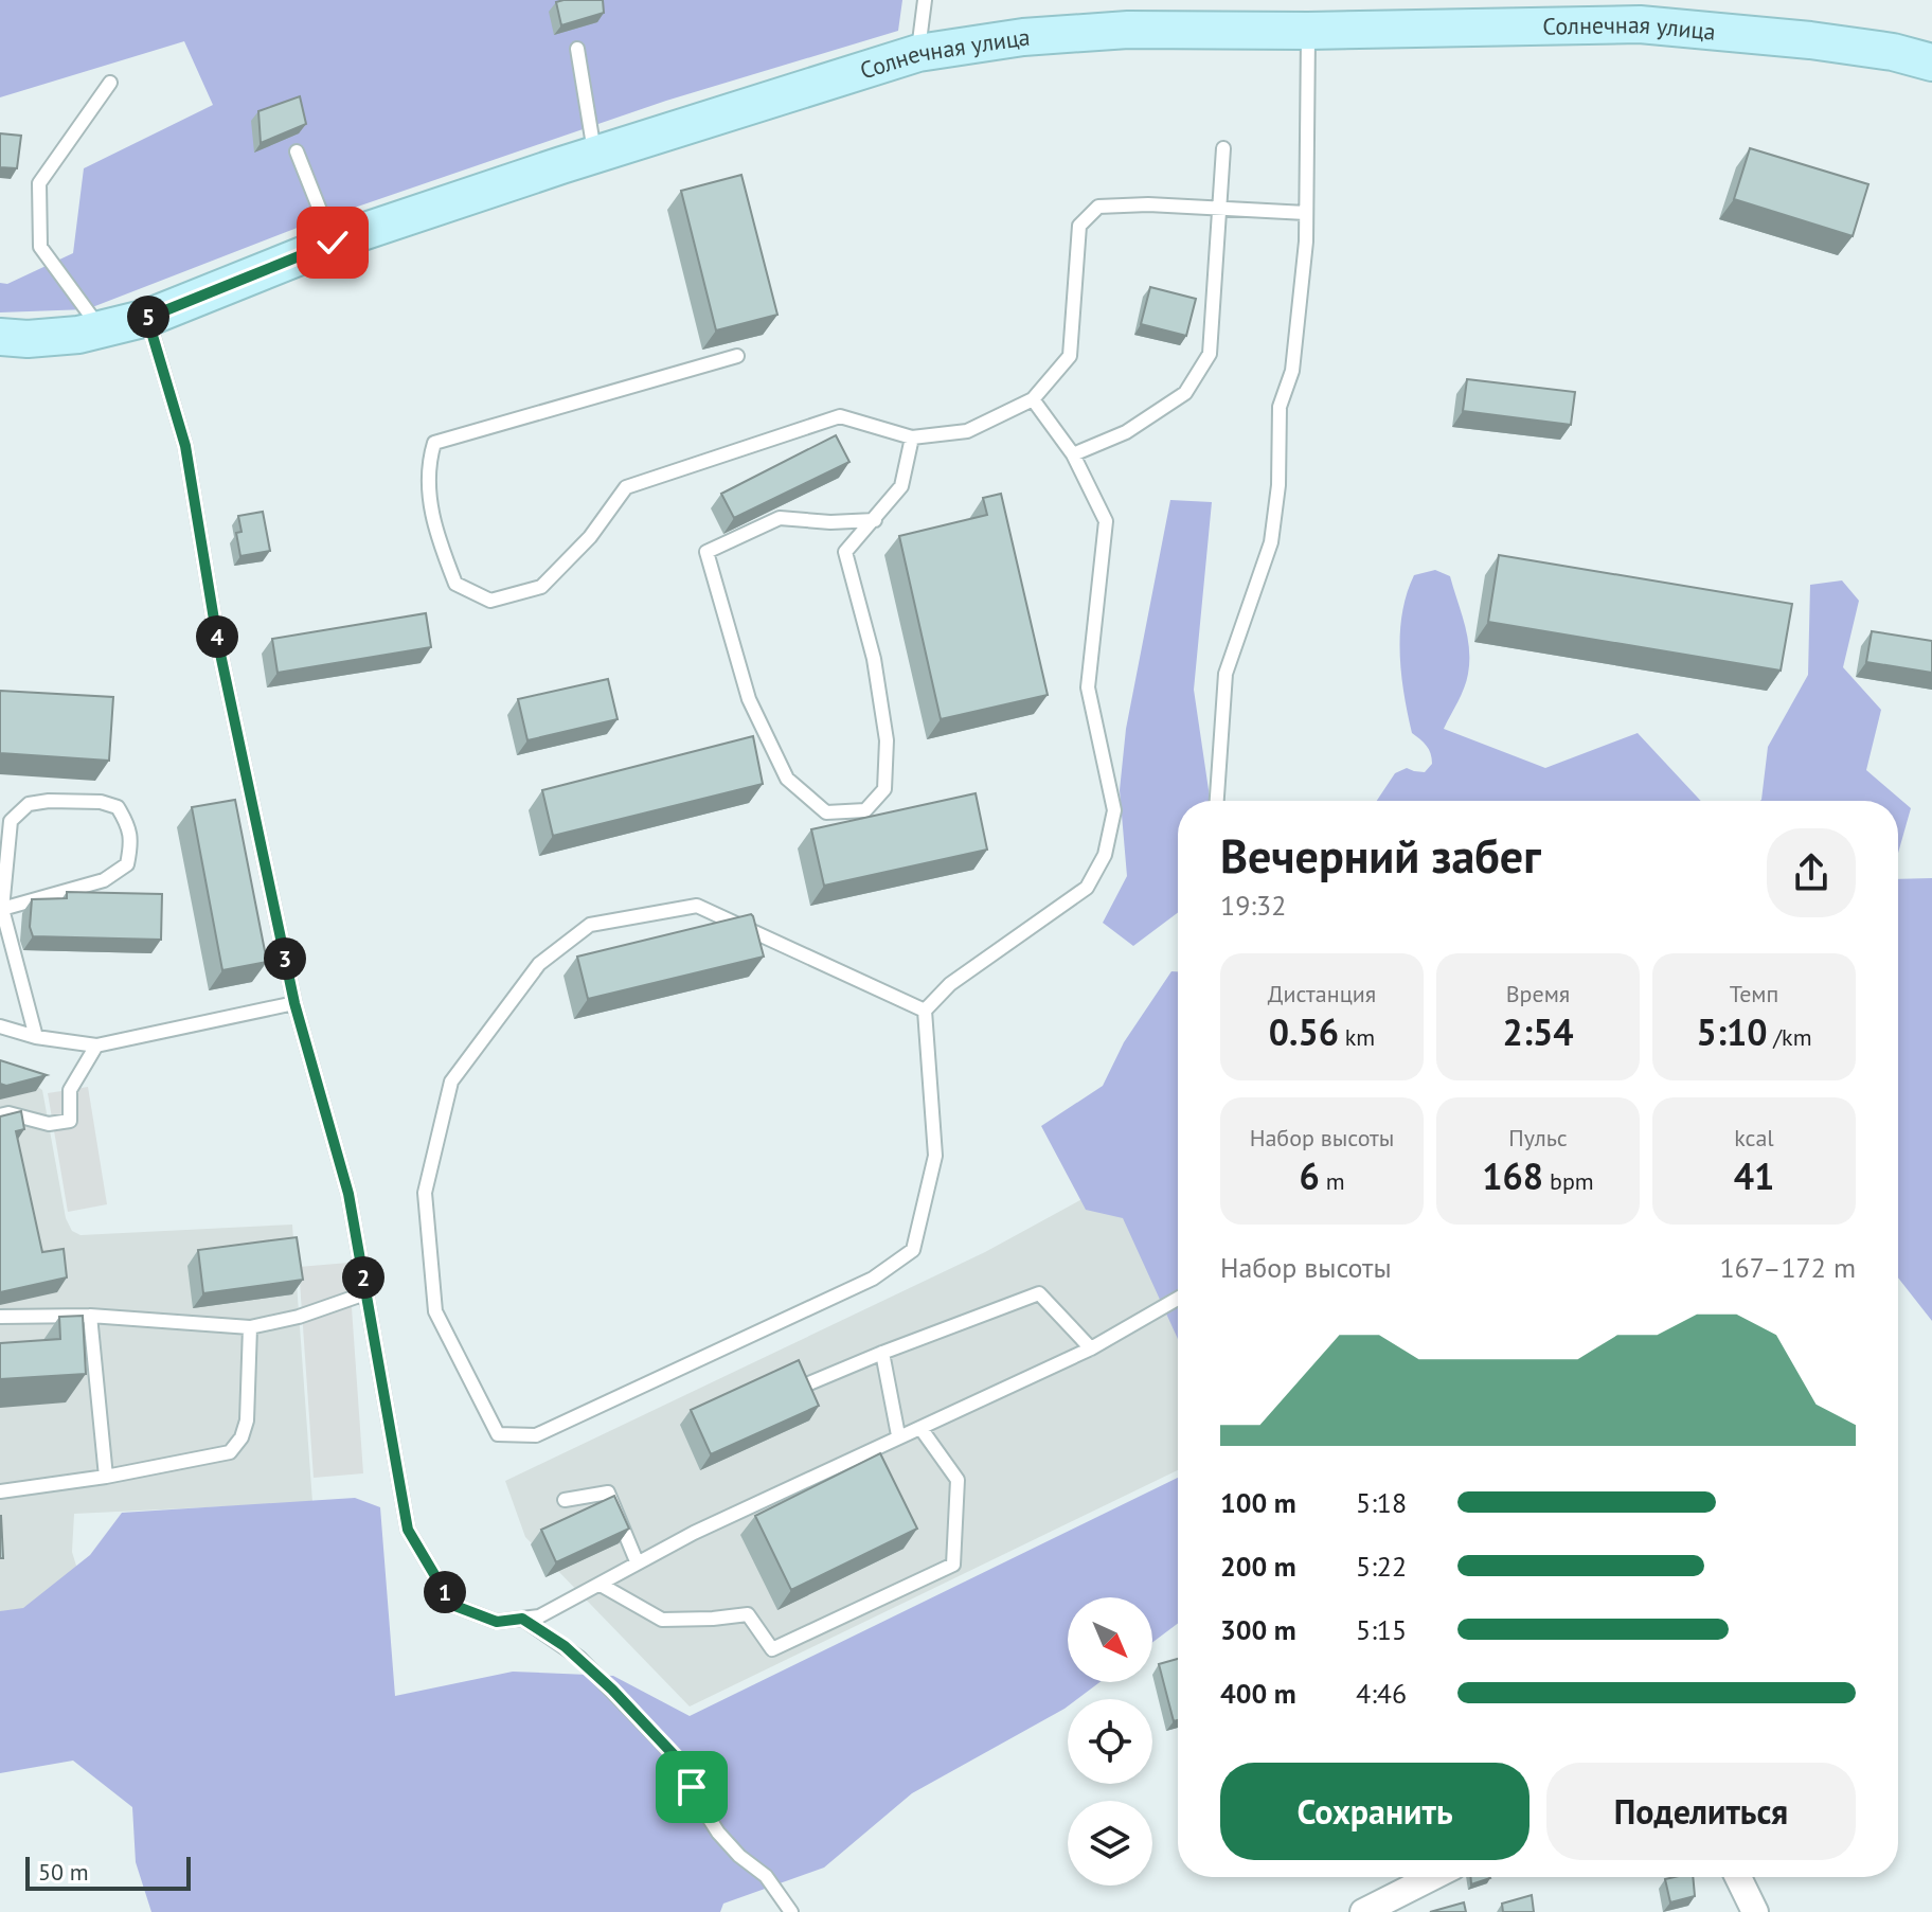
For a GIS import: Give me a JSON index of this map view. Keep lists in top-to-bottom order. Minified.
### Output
{"streets":{"street":["Солнечная улица"]},"scale_bar":"50 m","north":"bottom right","page":{"pins":["5","4","3","2","1"],"heading":["Вечерний забег","19:32"],"stats":[["Дистанция","0.56 km"],["Время","2:54"],["Темп","5:10 /km"],["Набор высоты","6 m"],["Пульс","168 bpm"],["kcal","41"]],"chart":["Набор высоты","167–172 m"],"list":[{"name":"100 m","note":"5:18"},{"name":"200 m","note":"5:22"},{"name":"300 m","note":"5:15"},{"name":"400 m","note":"4:46"}],"buttons":["Сохранить","Поделиться"],"scale":"50 m"}}
